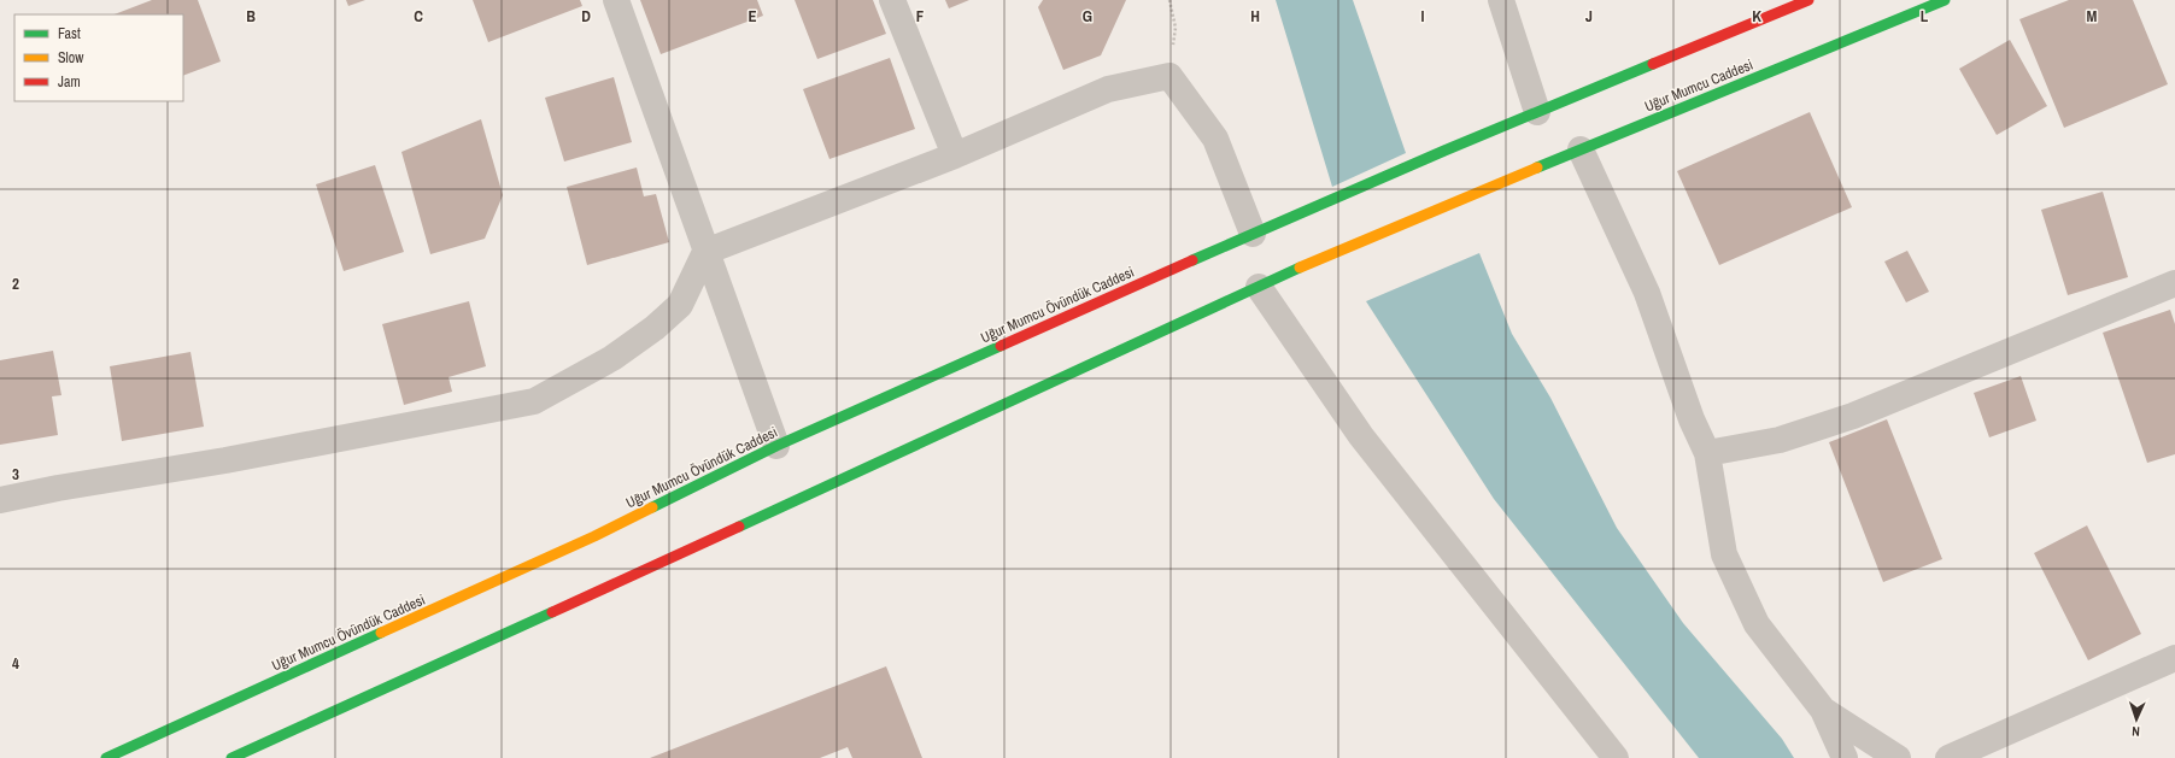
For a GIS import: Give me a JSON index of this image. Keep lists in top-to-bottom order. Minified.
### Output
{"streets":{"street":["Uğur Mumcu Caddesi","Uğur Mumcu Övündük Caddesi"]},"legend":["Fast","Slow","Jam"],"north":"bottom","grid":{"columns":["B","C","D","E","F","G","H","I","J","K","L","M"],"rows":["2","3","4"]}}
